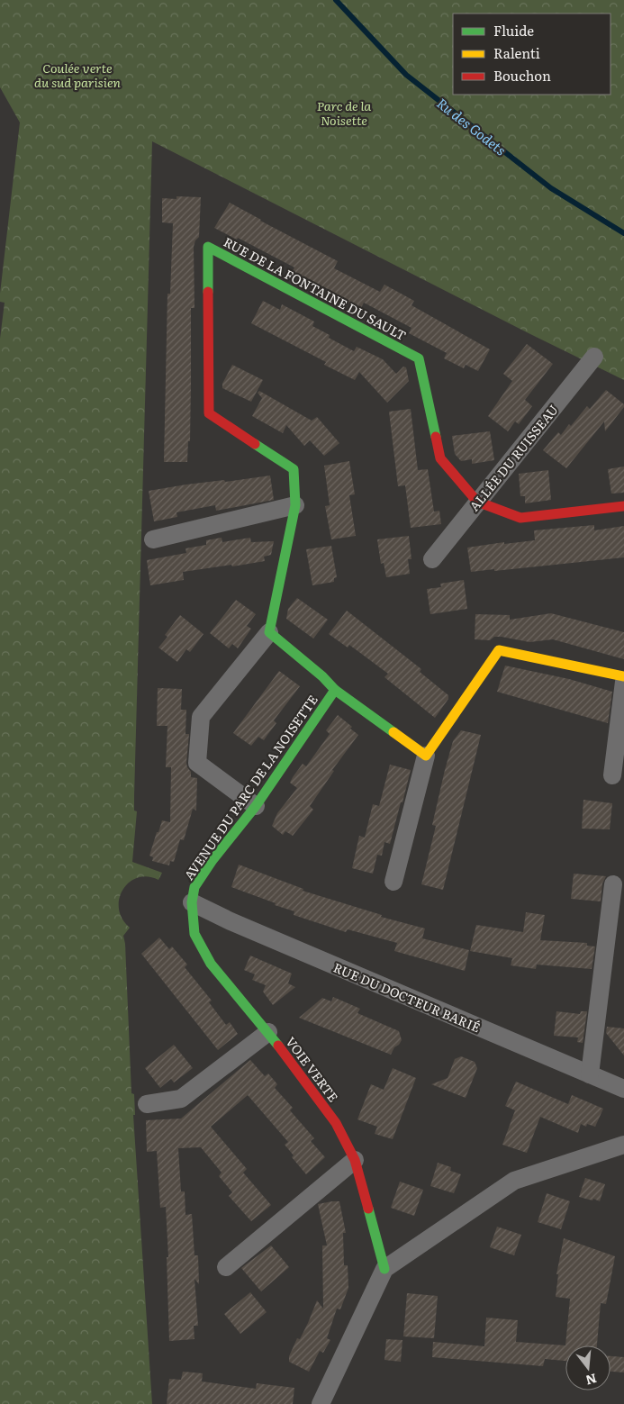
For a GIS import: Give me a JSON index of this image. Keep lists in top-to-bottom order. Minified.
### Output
{"streets":{"street":["RUE DE LA FONTAINE DU SAULT","ALLÉE DU RUISSEAU","AVENUE DU PARC DE LA NOISETTE","RUE DU DOCTEUR BARIÉ","VOIE VERTE"]},"crossings":[["RUE DE LA FONTAINE DU SAULT","ALLÉE DU RUISSEAU"],["AVENUE DU PARC DE LA NOISETTE","RUE DU DOCTEUR BARIÉ"],["AVENUE DU PARC DE LA NOISETTE","VOIE VERTE"],["RUE DU DOCTEUR BARIÉ","VOIE VERTE"]],"water":["Ru des Godets"],"parks":["Coulée verte du sud parisien","Parc de la Noisette"],"legend":["Fluide","Ralenti","Bouchon"],"north":"bottom"}
